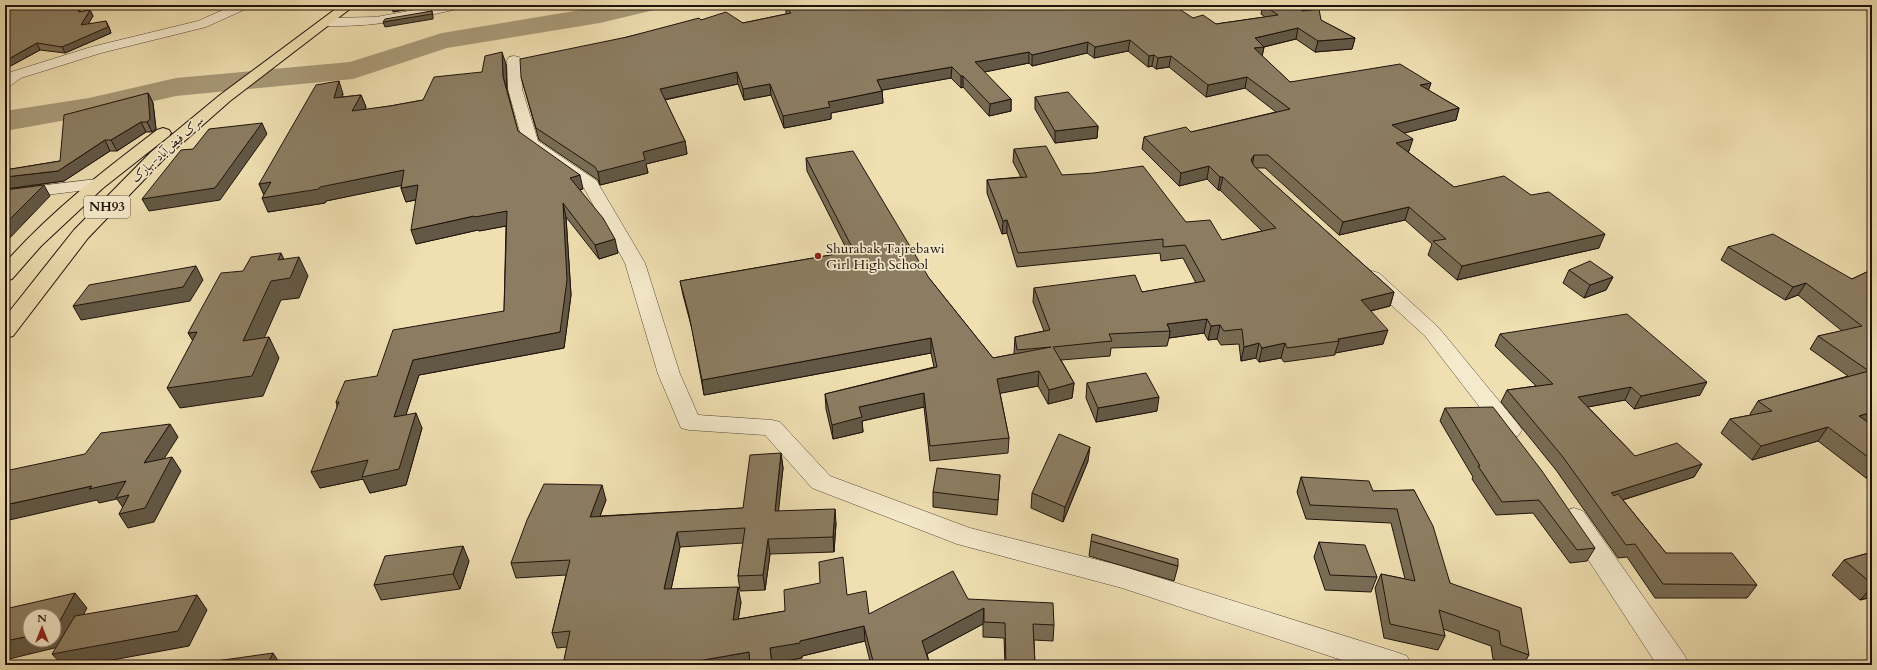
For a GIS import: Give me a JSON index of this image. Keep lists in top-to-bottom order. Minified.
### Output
{"streets":{"main road":["سرک فیض‌آباد-بهارک","NH93"]},"crossings":[["سرک فیض‌آباد-بهارک","NH93"]],"places":["Shurabak Tajrebawi Girl High School"],"north":"top"}
